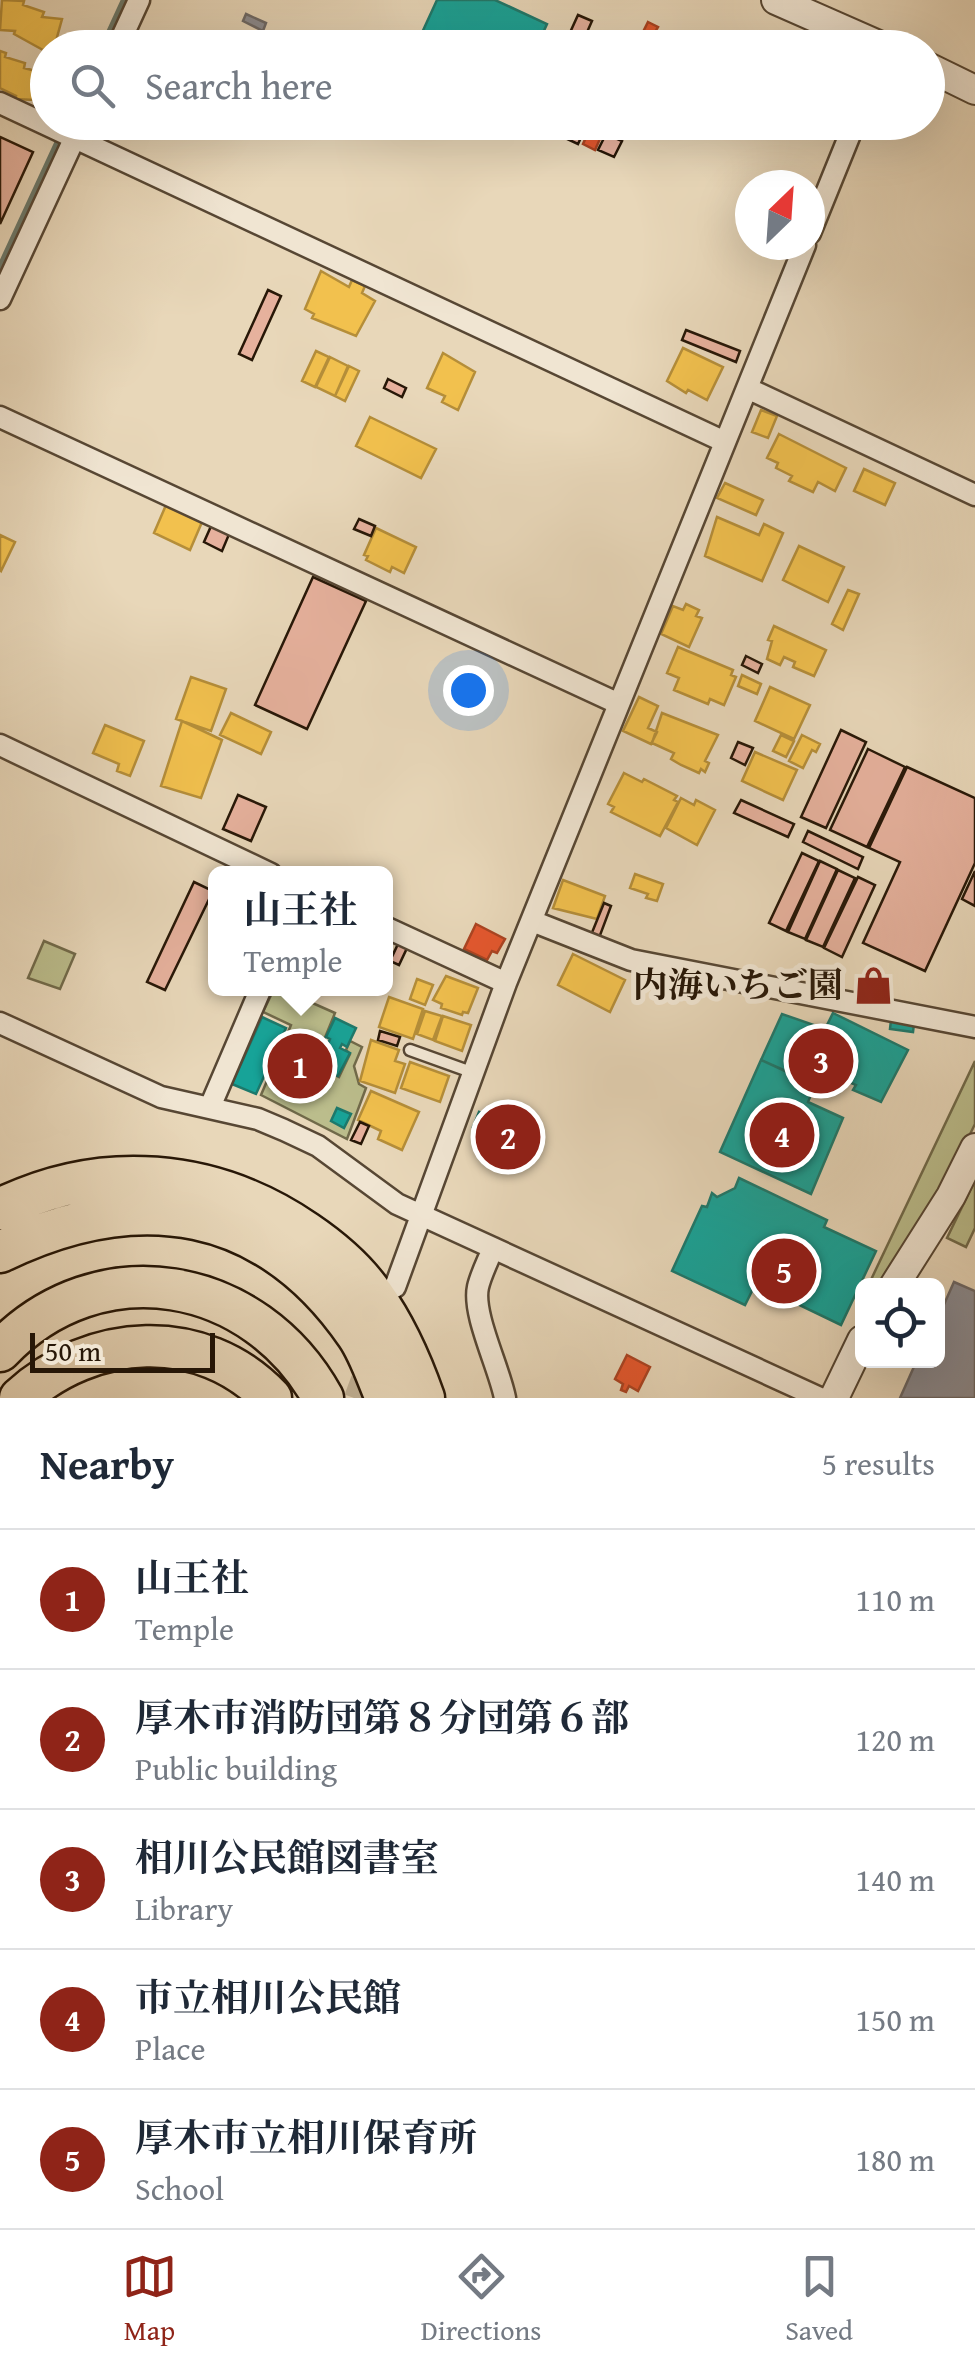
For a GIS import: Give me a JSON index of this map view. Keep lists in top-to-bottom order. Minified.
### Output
{"places":{"shop":["内海いちご園"]},"scale_bar":"50 m","north":"top right","page":{"search":"Search here","popup":["山王社","Temple"],"pins":["3","1","4","2","5"],"scale":"50 m","heading":["Nearby","5 results"],"list":[{"mark":"1","name":"山王社","note":"Temple","value":"110 m"},{"mark":"2","name":"厚木市消防団第８分団第６部","note":"Public building","value":"120 m"},{"mark":"3","name":"相川公民館図書室","note":"Library","value":"140 m"},{"mark":"4","name":"市立相川公民館","note":"Place","value":"150 m"},{"mark":"5","name":"厚木市立相川保育所","note":"School","value":"180 m"}],"nav":["Map","Directions","Saved"]}}
